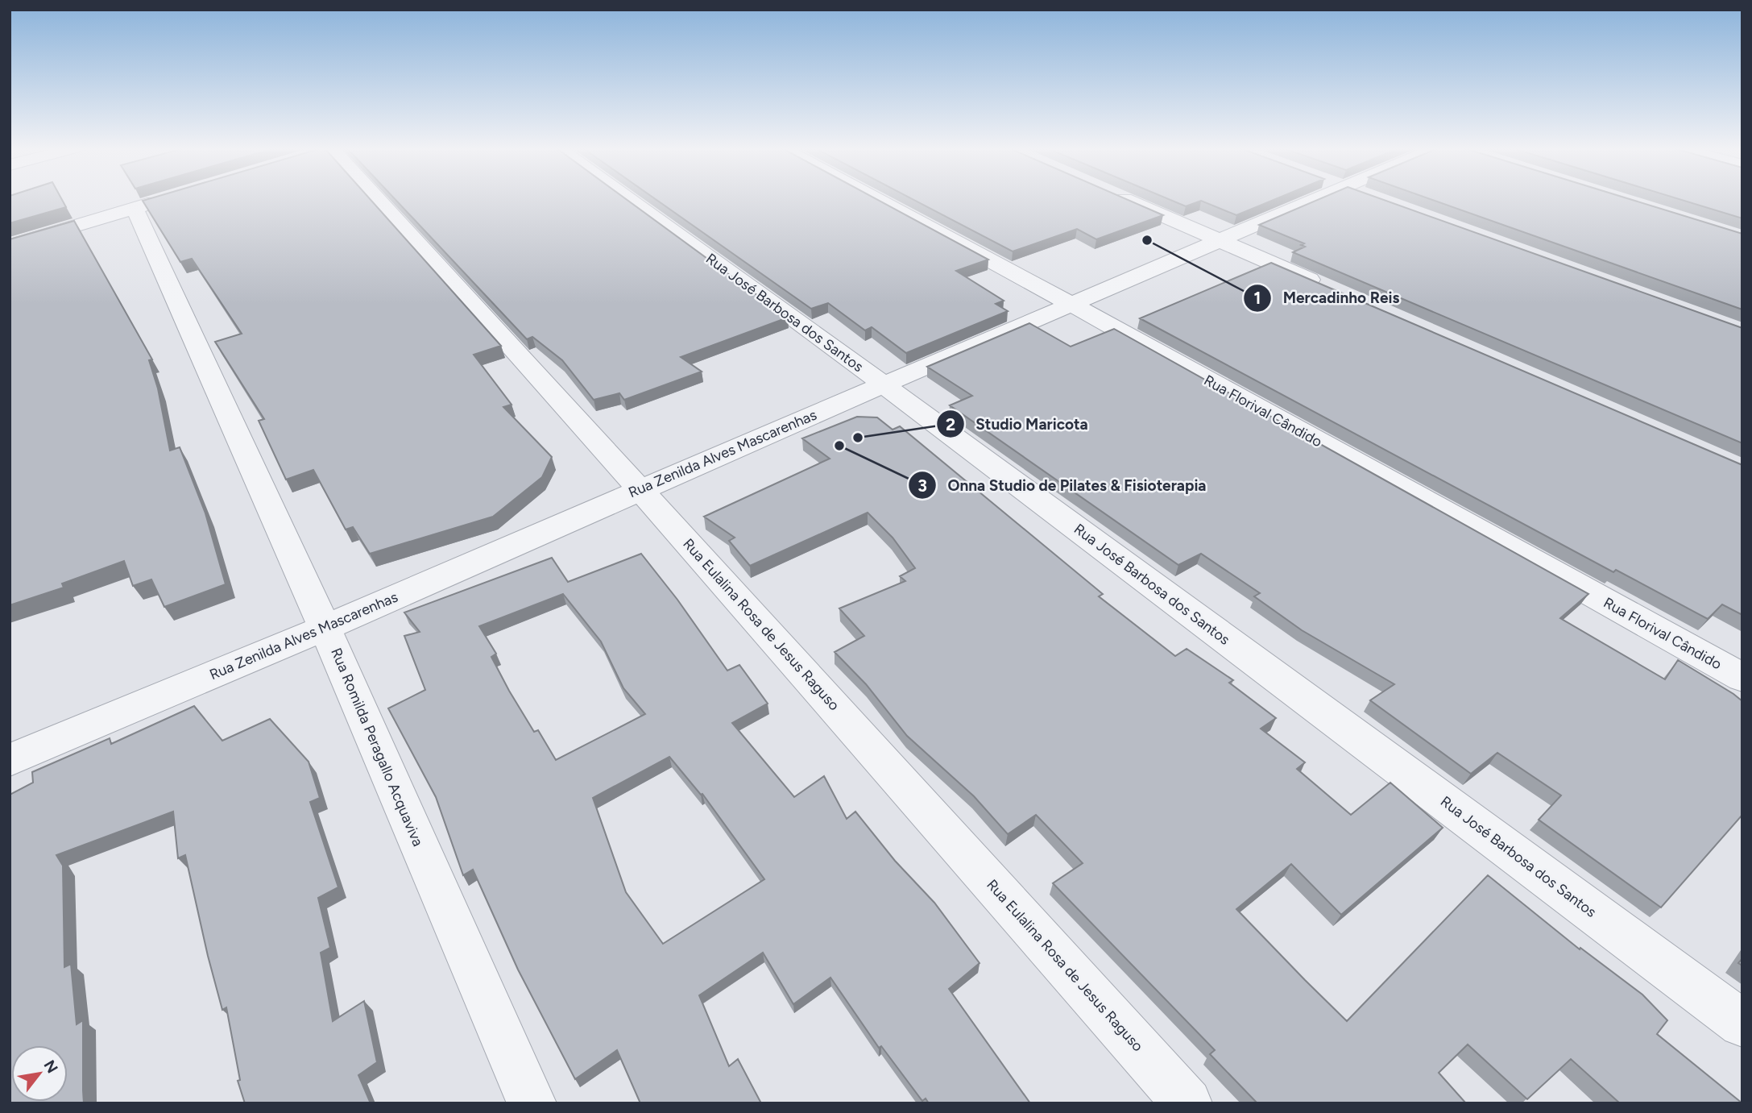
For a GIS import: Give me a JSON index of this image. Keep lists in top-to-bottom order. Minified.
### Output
{"streets":{"street":["Rua José Barbosa dos Santos","Rua Florival Cândido","Rua Zenilda Alves Mascarenhas","Rua Eulalina Rosa de Jesus Raguso","Rua Romilda Peragallo Acquaviva"]},"crossings":[["Rua José Barbosa dos Santos","Rua Zenilda Alves Mascarenhas"],["Rua Florival Cândido","Rua Zenilda Alves Mascarenhas"],["Rua Zenilda Alves Mascarenhas","Rua Eulalina Rosa de Jesus Raguso"],["Rua Zenilda Alves Mascarenhas","Rua Romilda Peragallo Acquaviva"]],"places":["Mercadinho Reis","Studio Maricota","Onna Studio de Pilates & Fisioterapia"],"north":"top right"}
